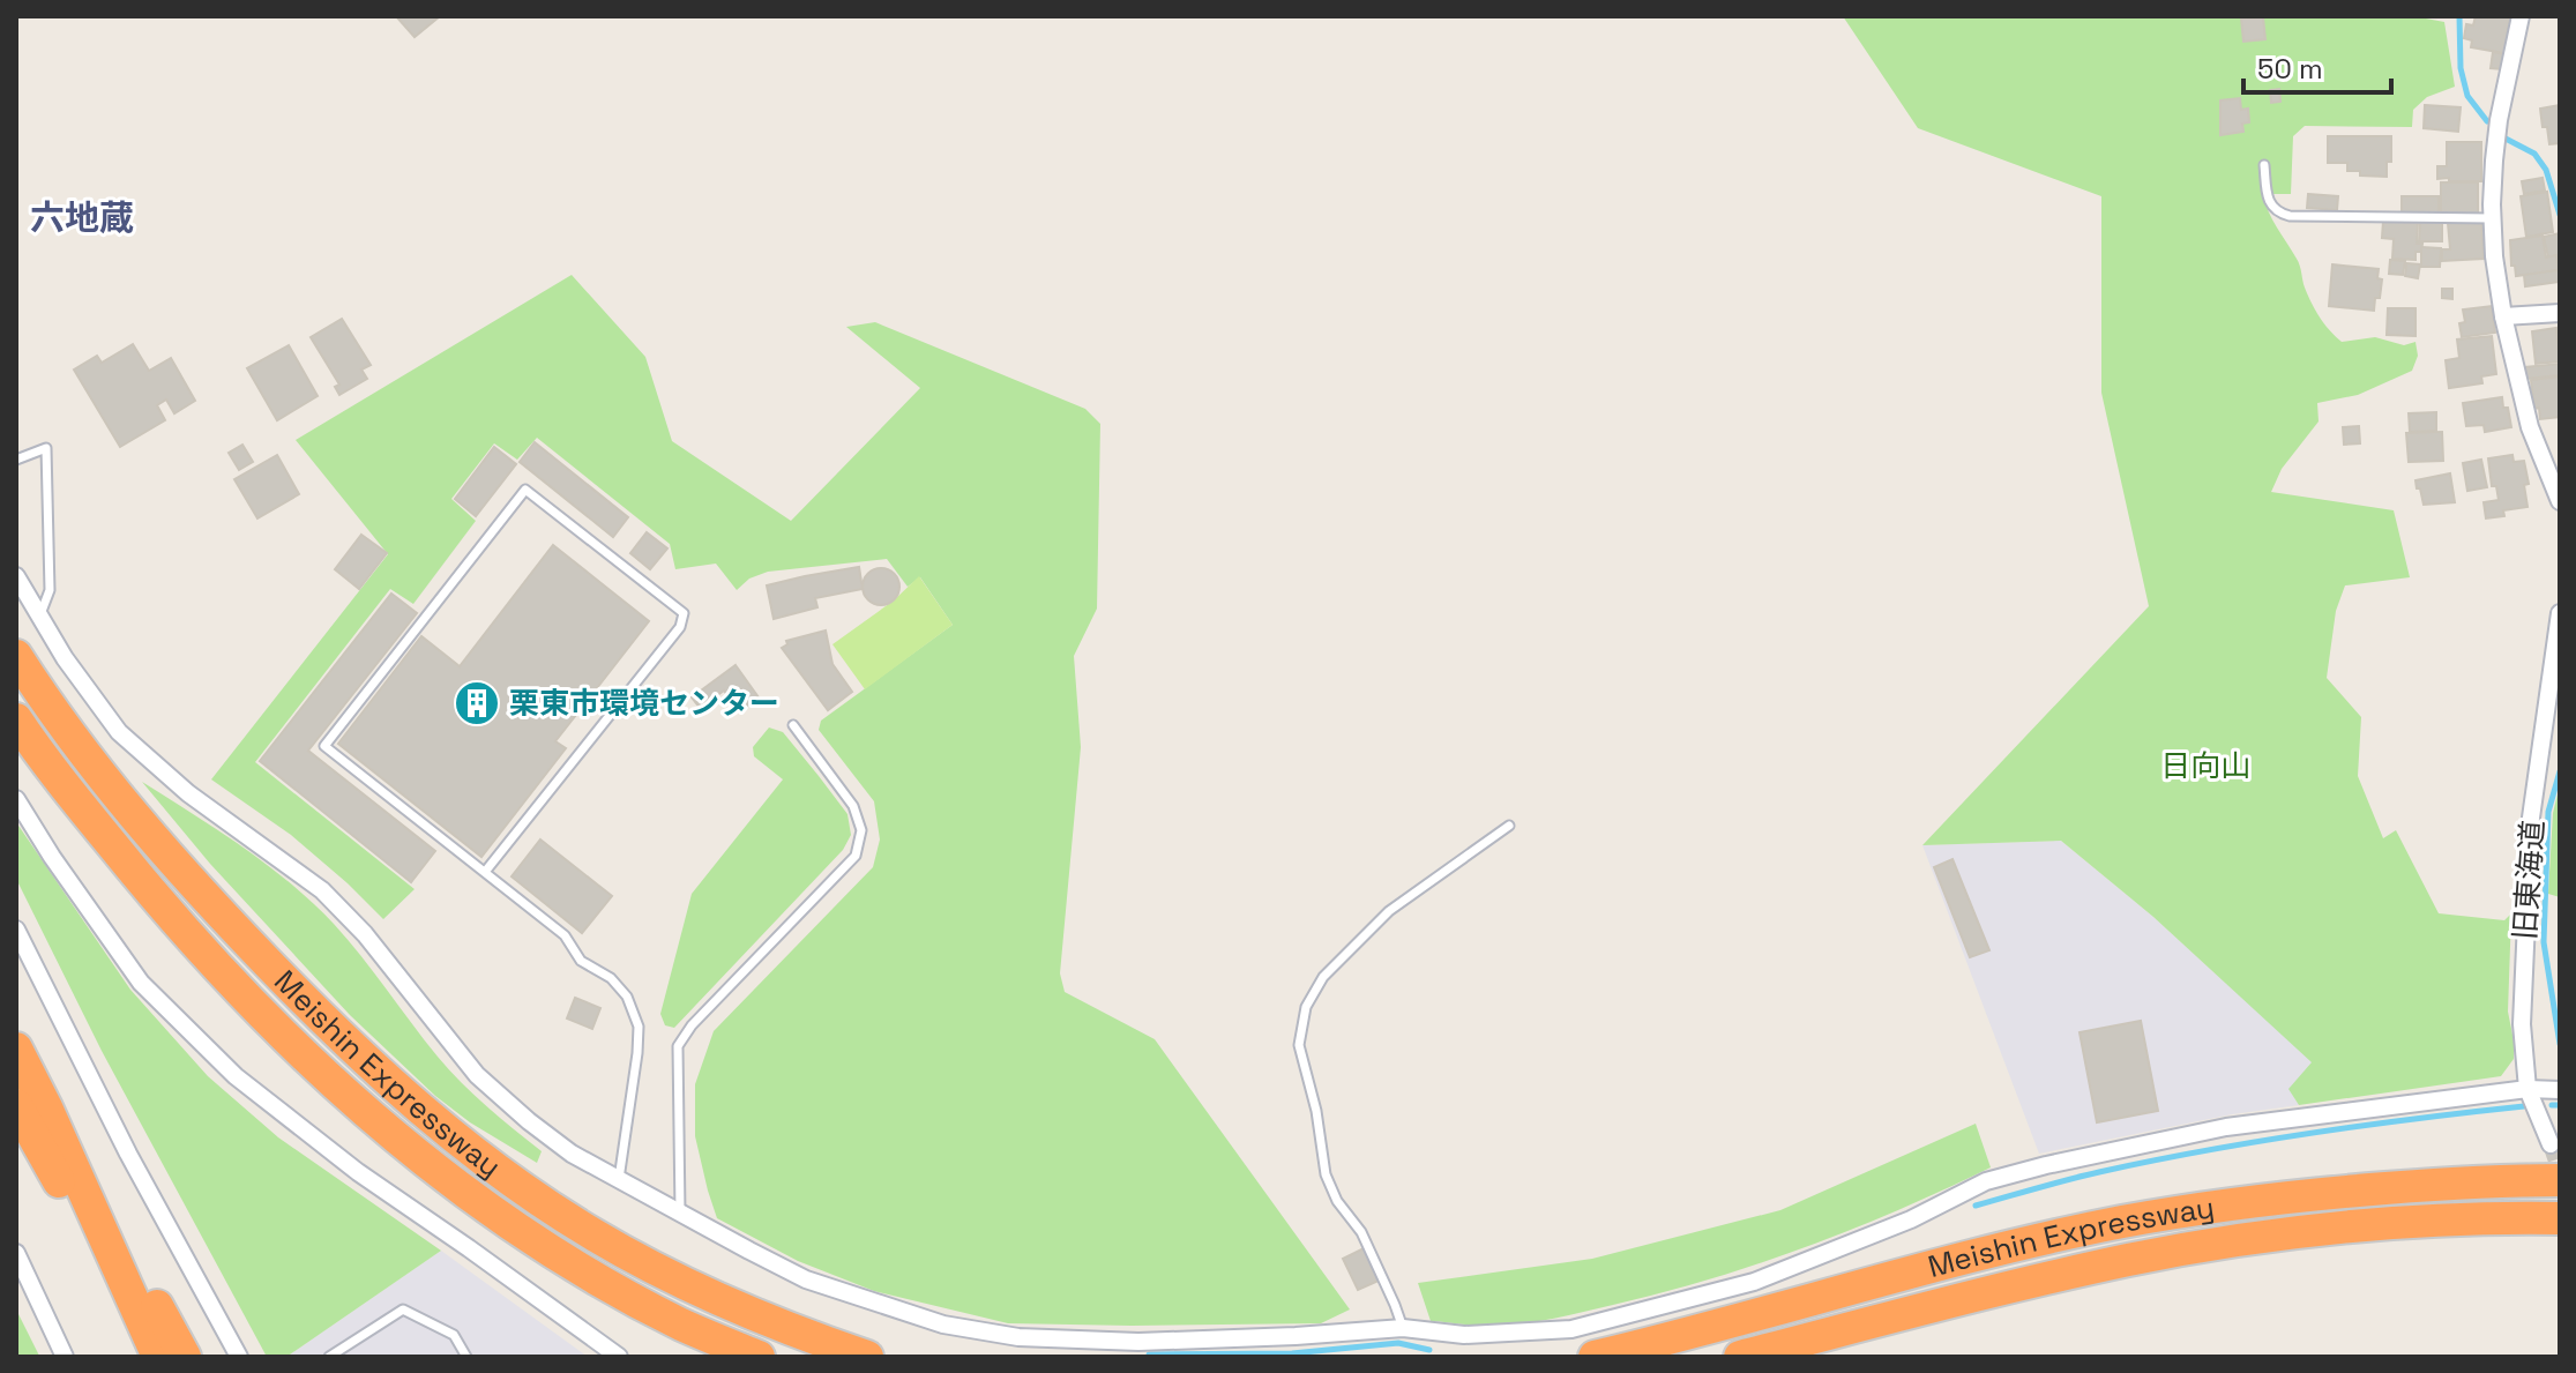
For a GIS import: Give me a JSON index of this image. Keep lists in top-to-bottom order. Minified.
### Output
{"streets":{"highway":["Meishin Expressway"],"street":["旧東海道"]},"districts":["六地蔵"],"parks":["日向山"],"places":{"building":["栗東市環境センター"]},"scale_bar":"50 m"}
